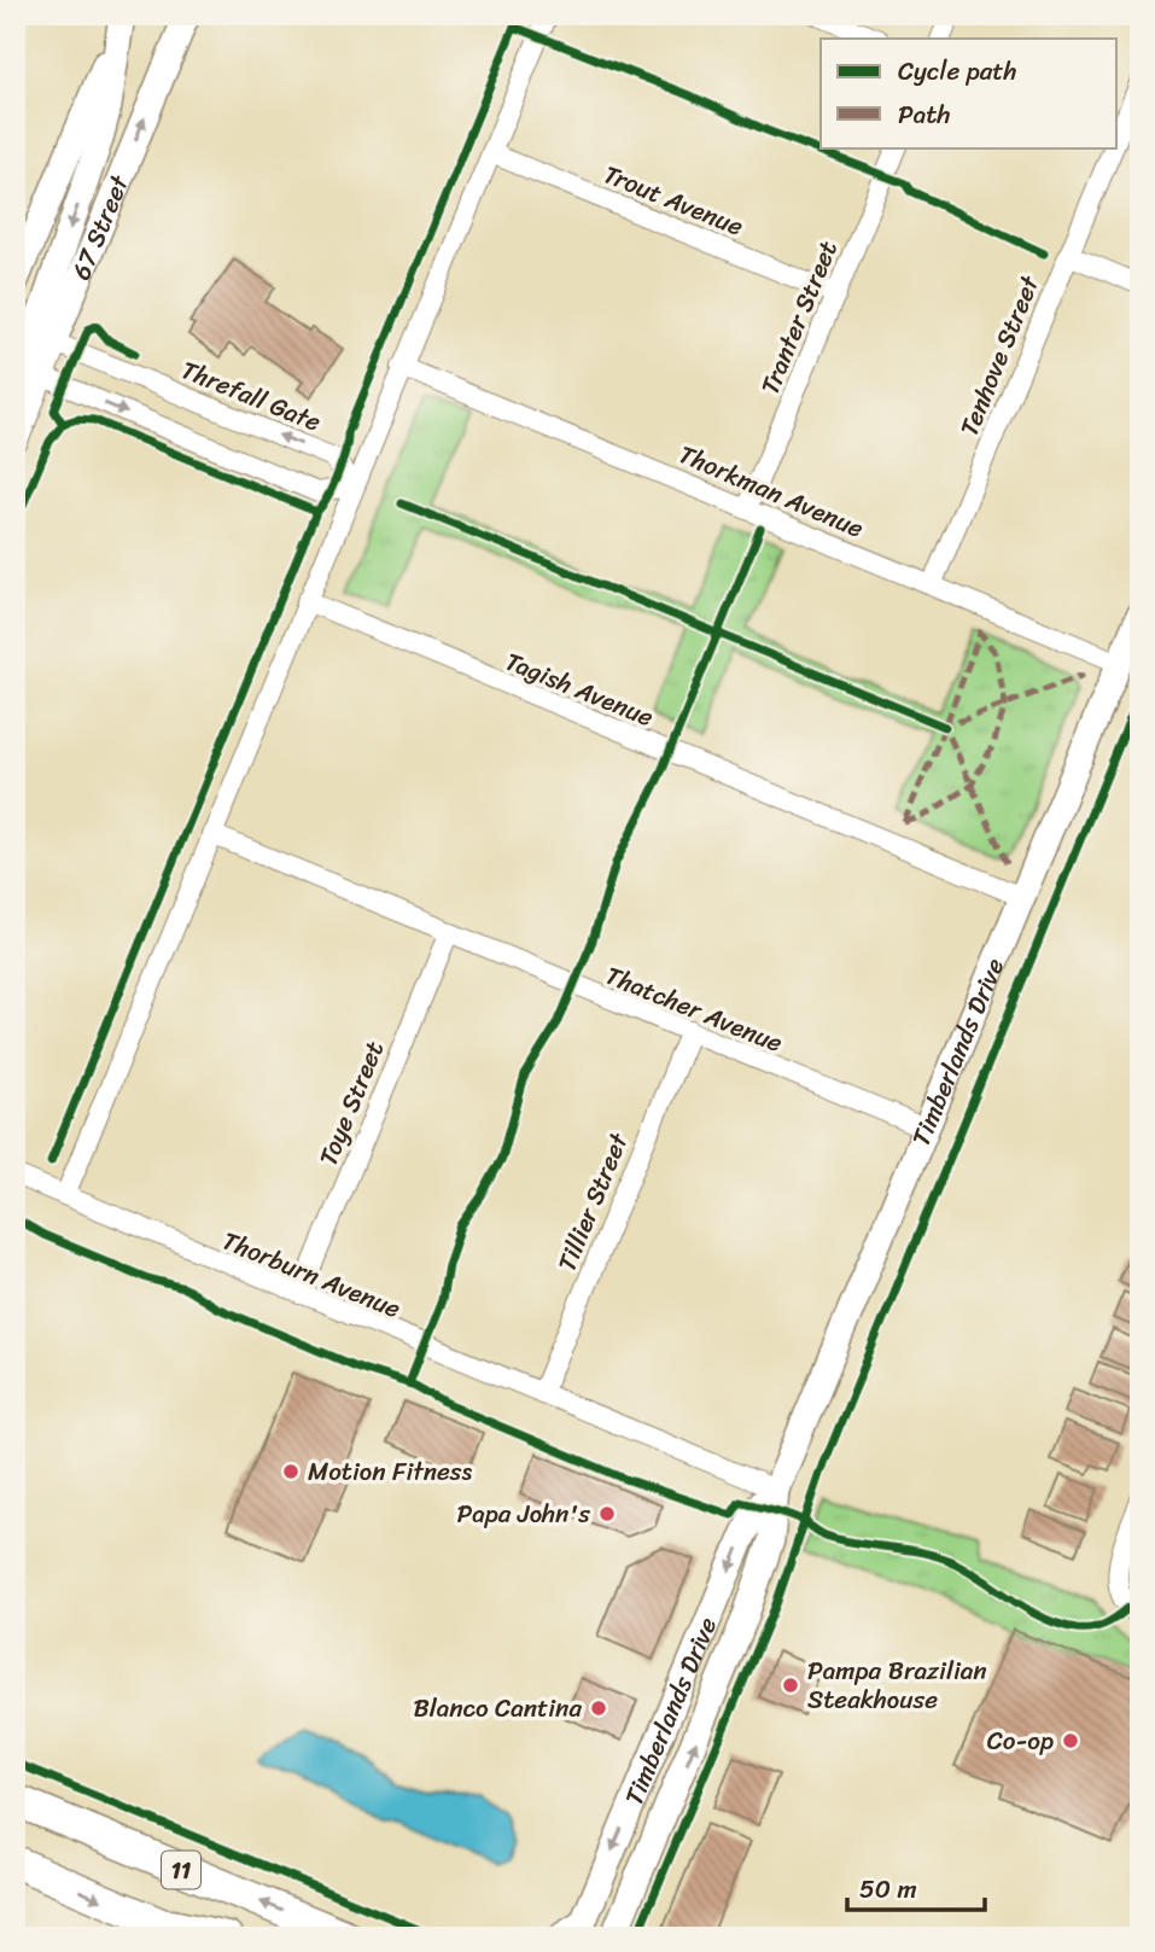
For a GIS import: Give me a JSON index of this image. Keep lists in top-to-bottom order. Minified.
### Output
{"streets":{"main road":["67 Street","11"],"street":["Trout Avenue","Tranter Street","Tenhove Street","Threfall Gate","Thorkman Avenue","Tagish Avenue","Thatcher Avenue","Timberlands Drive","Toye Street","Tillier Street","Thorburn Avenue"]},"crossings":[["Trout Avenue","Tranter Street"],["67 Street","Threfall Gate"],["Tranter Street","Thorkman Avenue"],["Tenhove Street","Thorkman Avenue"],["Thorkman Avenue","Timberlands Drive"],["Tagish Avenue","Timberlands Drive"],["Thatcher Avenue","Timberlands Drive"],["Thatcher Avenue","Toye Street"],["Thatcher Avenue","Tillier Street"],["Timberlands Drive","Thorburn Avenue"],["Toye Street","Thorburn Avenue"],["Tillier Street","Thorburn Avenue"]],"places":["Motion Fitness","Papa John's","Pampa Brazilian Steakhouse","Blanco Cantina","Co-op"],"legend":["Cycle path","Path"],"scale_bar":"50 m"}
